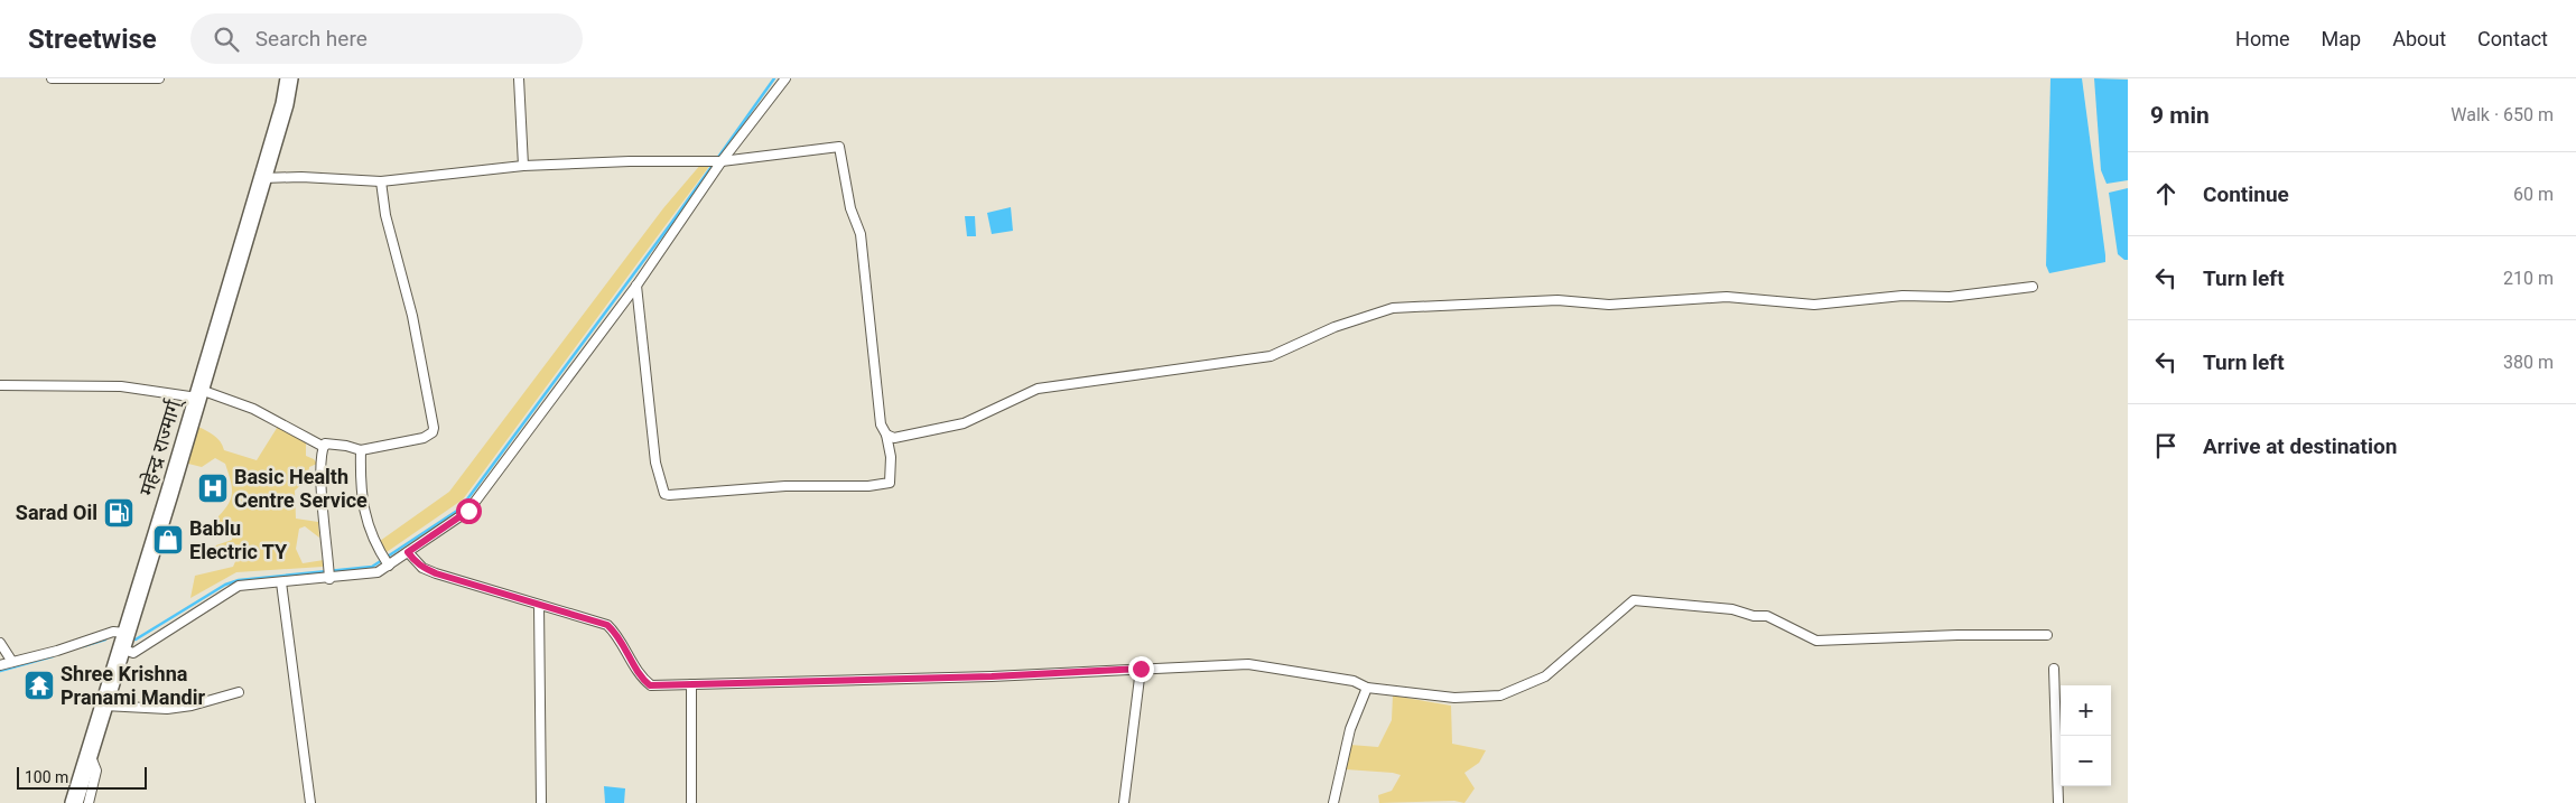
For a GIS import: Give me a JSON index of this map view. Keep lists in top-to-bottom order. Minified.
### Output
{"streets":{"highway":["महेन्द्र राज्मार्ग्"]},"places":{"hospital":["Basic Health Centre Service"],"fuel station":["Sarad Oil"],"shop":["Bablu Electric TY"],"temple":["Shree Krishna Pranami Mandir"]},"scale_bar":"100 m","page":{"header":"Streetwise","search":"Search here","nav":["Home","Map","About","Contact"],"heading":["9 min","Walk · 650 m"],"list":[["Continue","60 m"],["Turn left","210 m"],["Turn left","380 m"],"Arrive at destination"],"map_buttons":["+","−"],"scale":"100 m"}}
